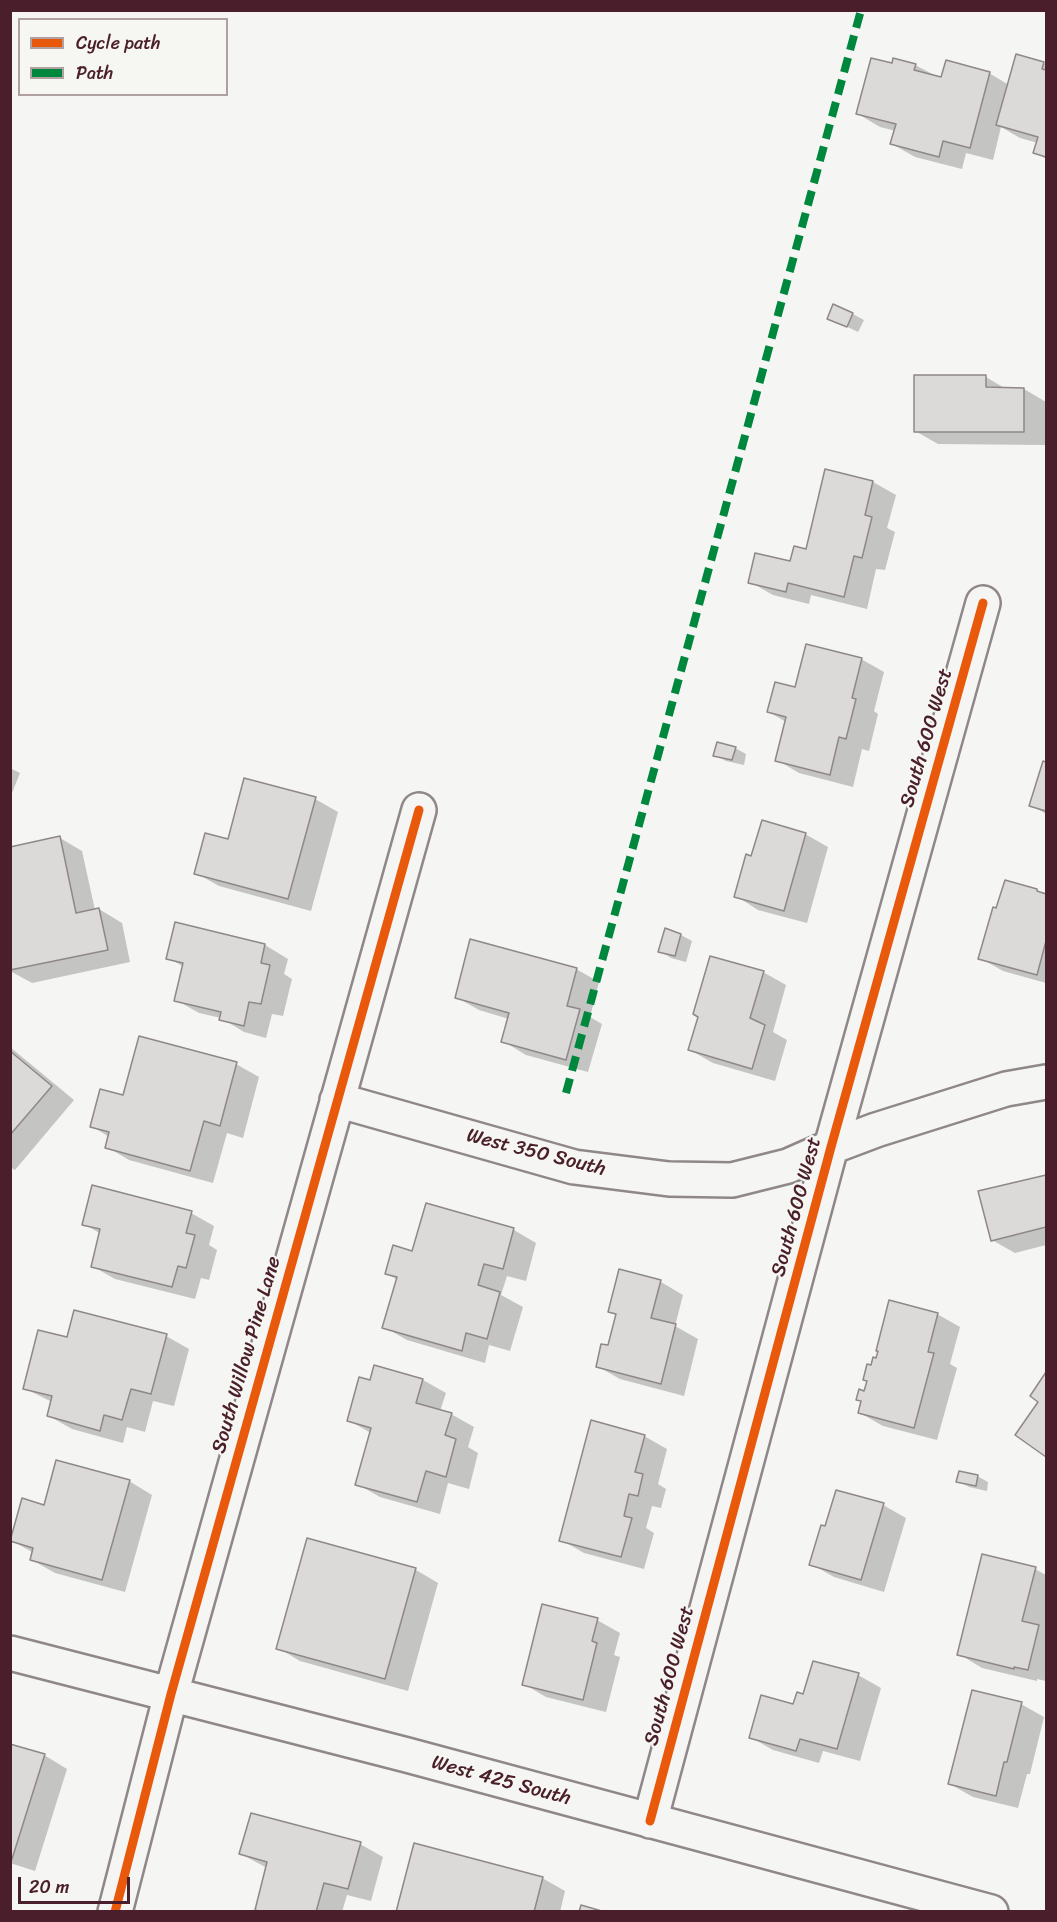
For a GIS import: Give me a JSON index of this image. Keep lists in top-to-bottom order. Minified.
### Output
{"streets":{"street":["South 600 West","West 350 South","South Willow Pine Lane","West 425 South"]},"crossings":[["South 600 West","West 350 South"],["South 600 West","West 425 South"],["West 350 South","South Willow Pine Lane"],["South Willow Pine Lane","West 425 South"]],"legend":["Cycle path","Path"],"scale_bar":"20 m"}
